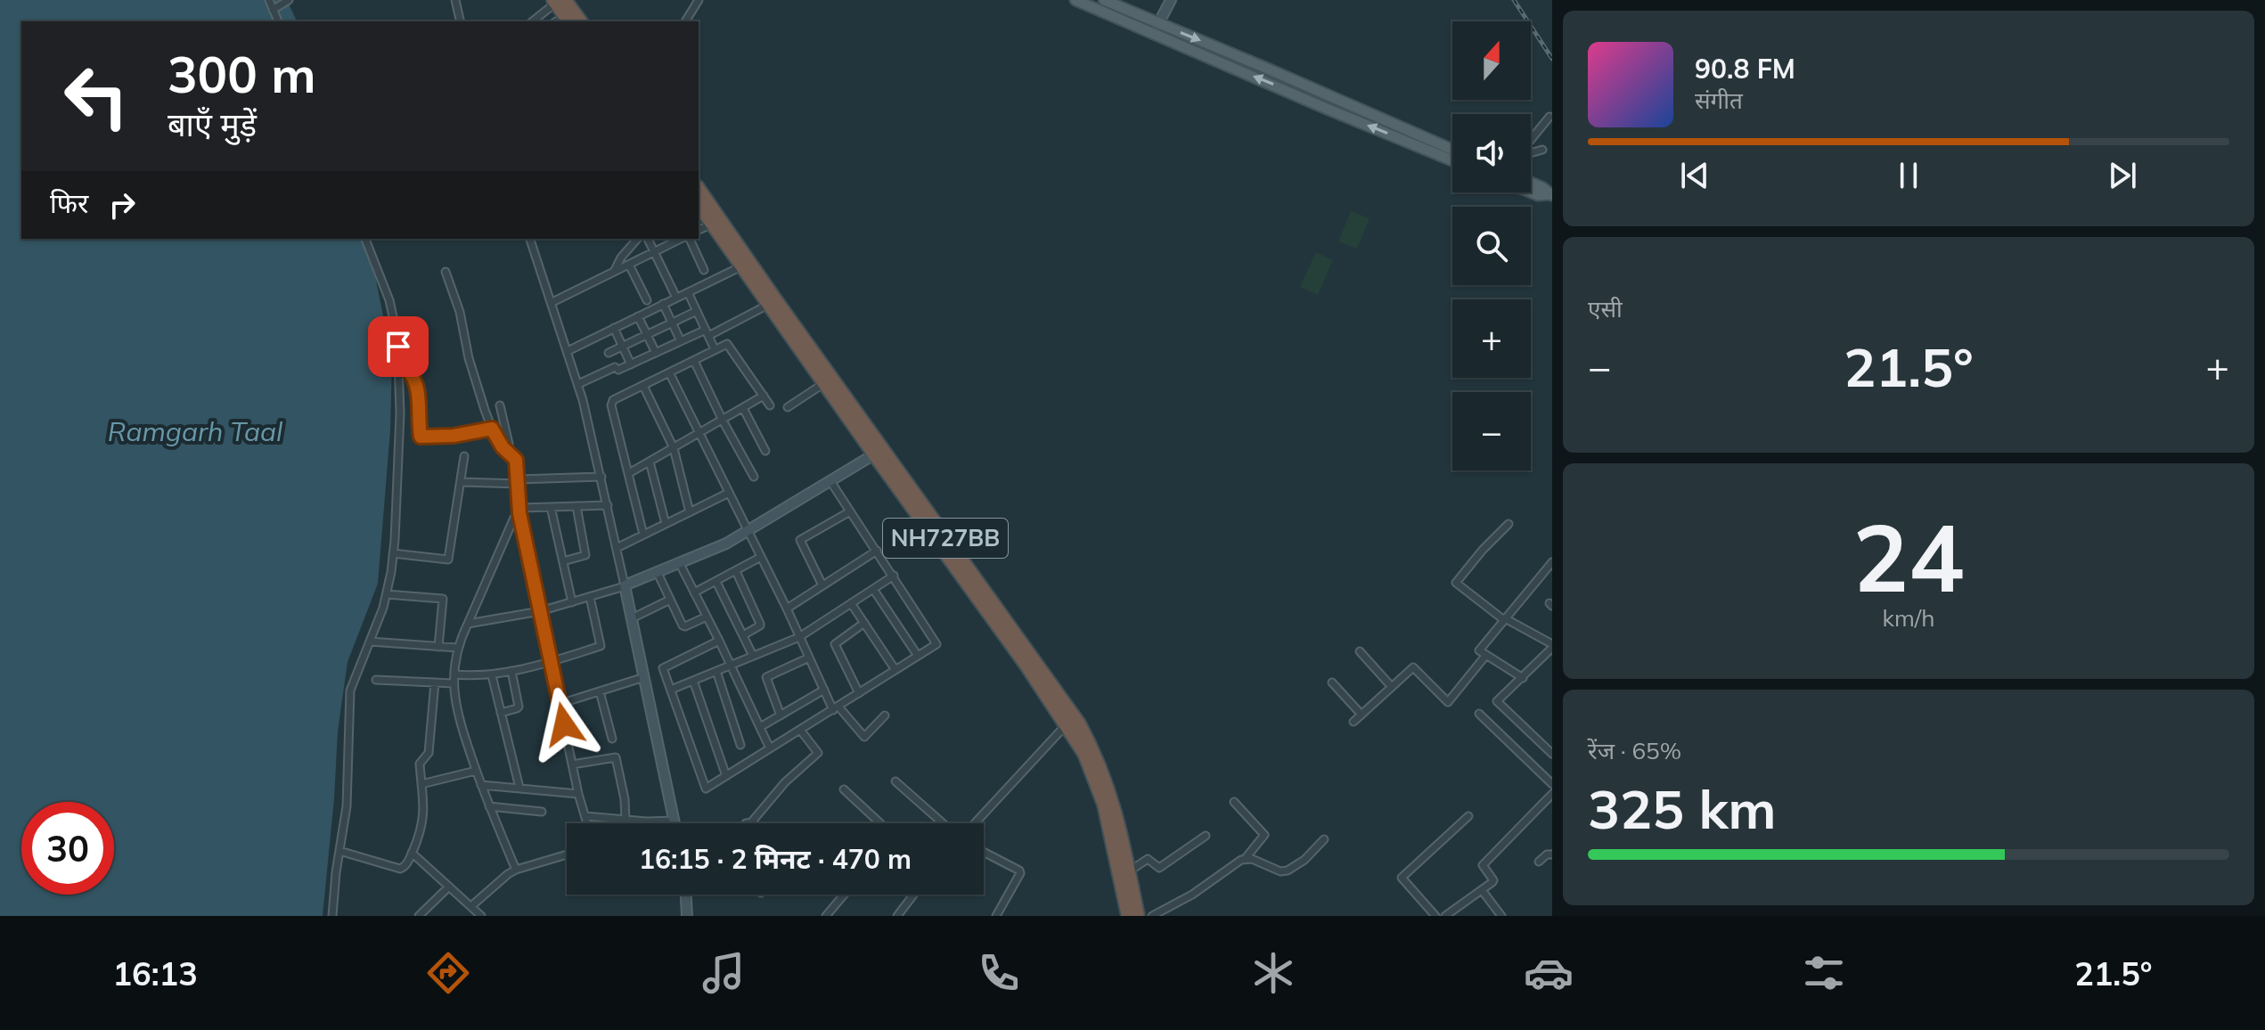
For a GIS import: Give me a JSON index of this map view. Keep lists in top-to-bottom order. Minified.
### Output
{"streets":{"highway":["NH727BB"]},"water":["Ramgarh Taal"],"north":"top","page":{"map_buttons":["+","−"],"turn":["300 m","बाएँ मुड़ें"],"song":["90.8 FM","संगीत"],"then":"फिर","tile":["एसी",["24","km/h"],["रेंज · 65%","325 km"]],"heat":["−","21.5°","+"],"limit":"30","trip":"16:15 · 2 मिनट · 470 m","tabs":["16:13","21.5°"]}}
